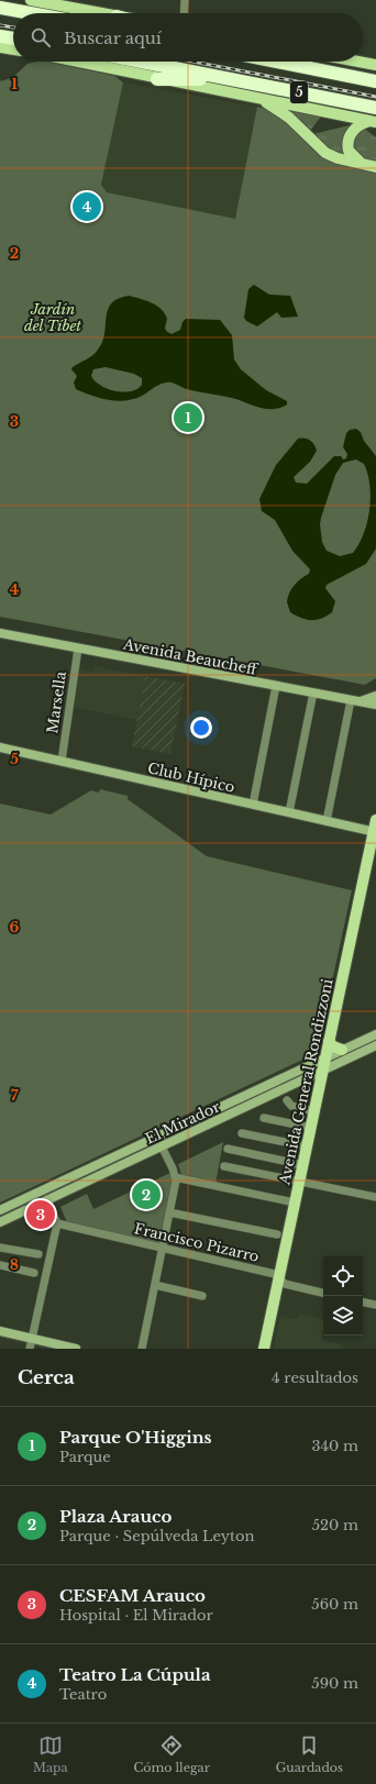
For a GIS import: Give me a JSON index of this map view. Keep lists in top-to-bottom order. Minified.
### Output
{"streets":{"highway":["5"],"main road":["Avenida Beaucheff","Club Hípico","Avenida General Rondizzoni","El Mirador"],"street":["Marsella","Francisco Pizarro"]},"crossings":[["Avenida Beaucheff","Marsella"],["Marsella","Club Hípico"],["Club Hípico","Avenida General Rondizzoni"],["Avenida General Rondizzoni","El Mirador"],["Avenida General Rondizzoni","Francisco Pizarro"]],"parks":["Jardín del Tíbet"],"page":{"search":"Buscar aquí","pins":["4","1","2","3"],"heading":["Cerca","4 resultados"],"list":[{"mark":"1","name":"Parque O'Higgins","note":"Parque","value":"340 m"},{"mark":"2","name":"Plaza Arauco","note":"Parque · Sepúlveda Leyton","value":"520 m"},{"mark":"3","name":"CESFAM Arauco","note":"Hospital · El Mirador","value":"560 m"},{"mark":"4","name":"Teatro La Cúpula","note":"Teatro","value":"590 m"}],"nav":["Mapa","Cómo llegar","Guardados"]},"grid":{"rows":["1","2","3","4","5","6","7","8"]}}
